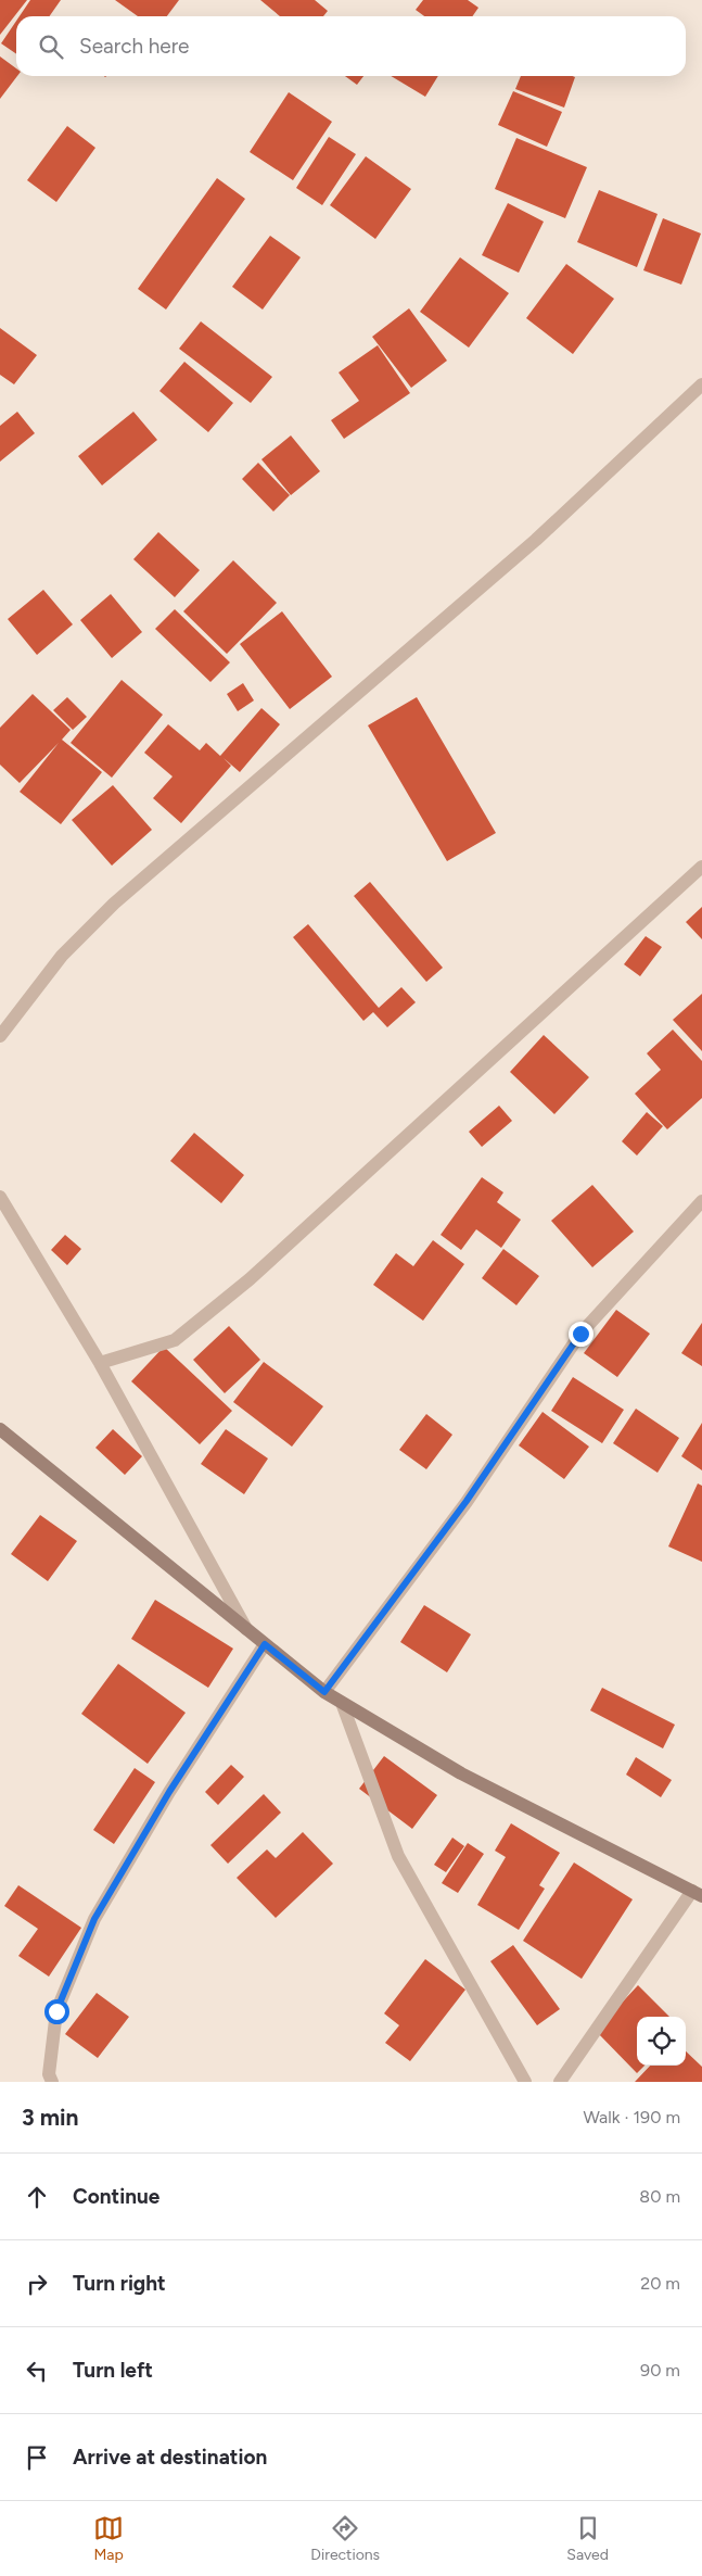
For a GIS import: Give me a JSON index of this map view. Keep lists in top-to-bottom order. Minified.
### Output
{"page":{"search":"Search here","heading":["3 min","Walk · 190 m"],"list":[["Continue","80 m"],["Turn right","20 m"],["Turn left","90 m"],"Arrive at destination"],"nav":["Map","Directions","Saved"]}}
